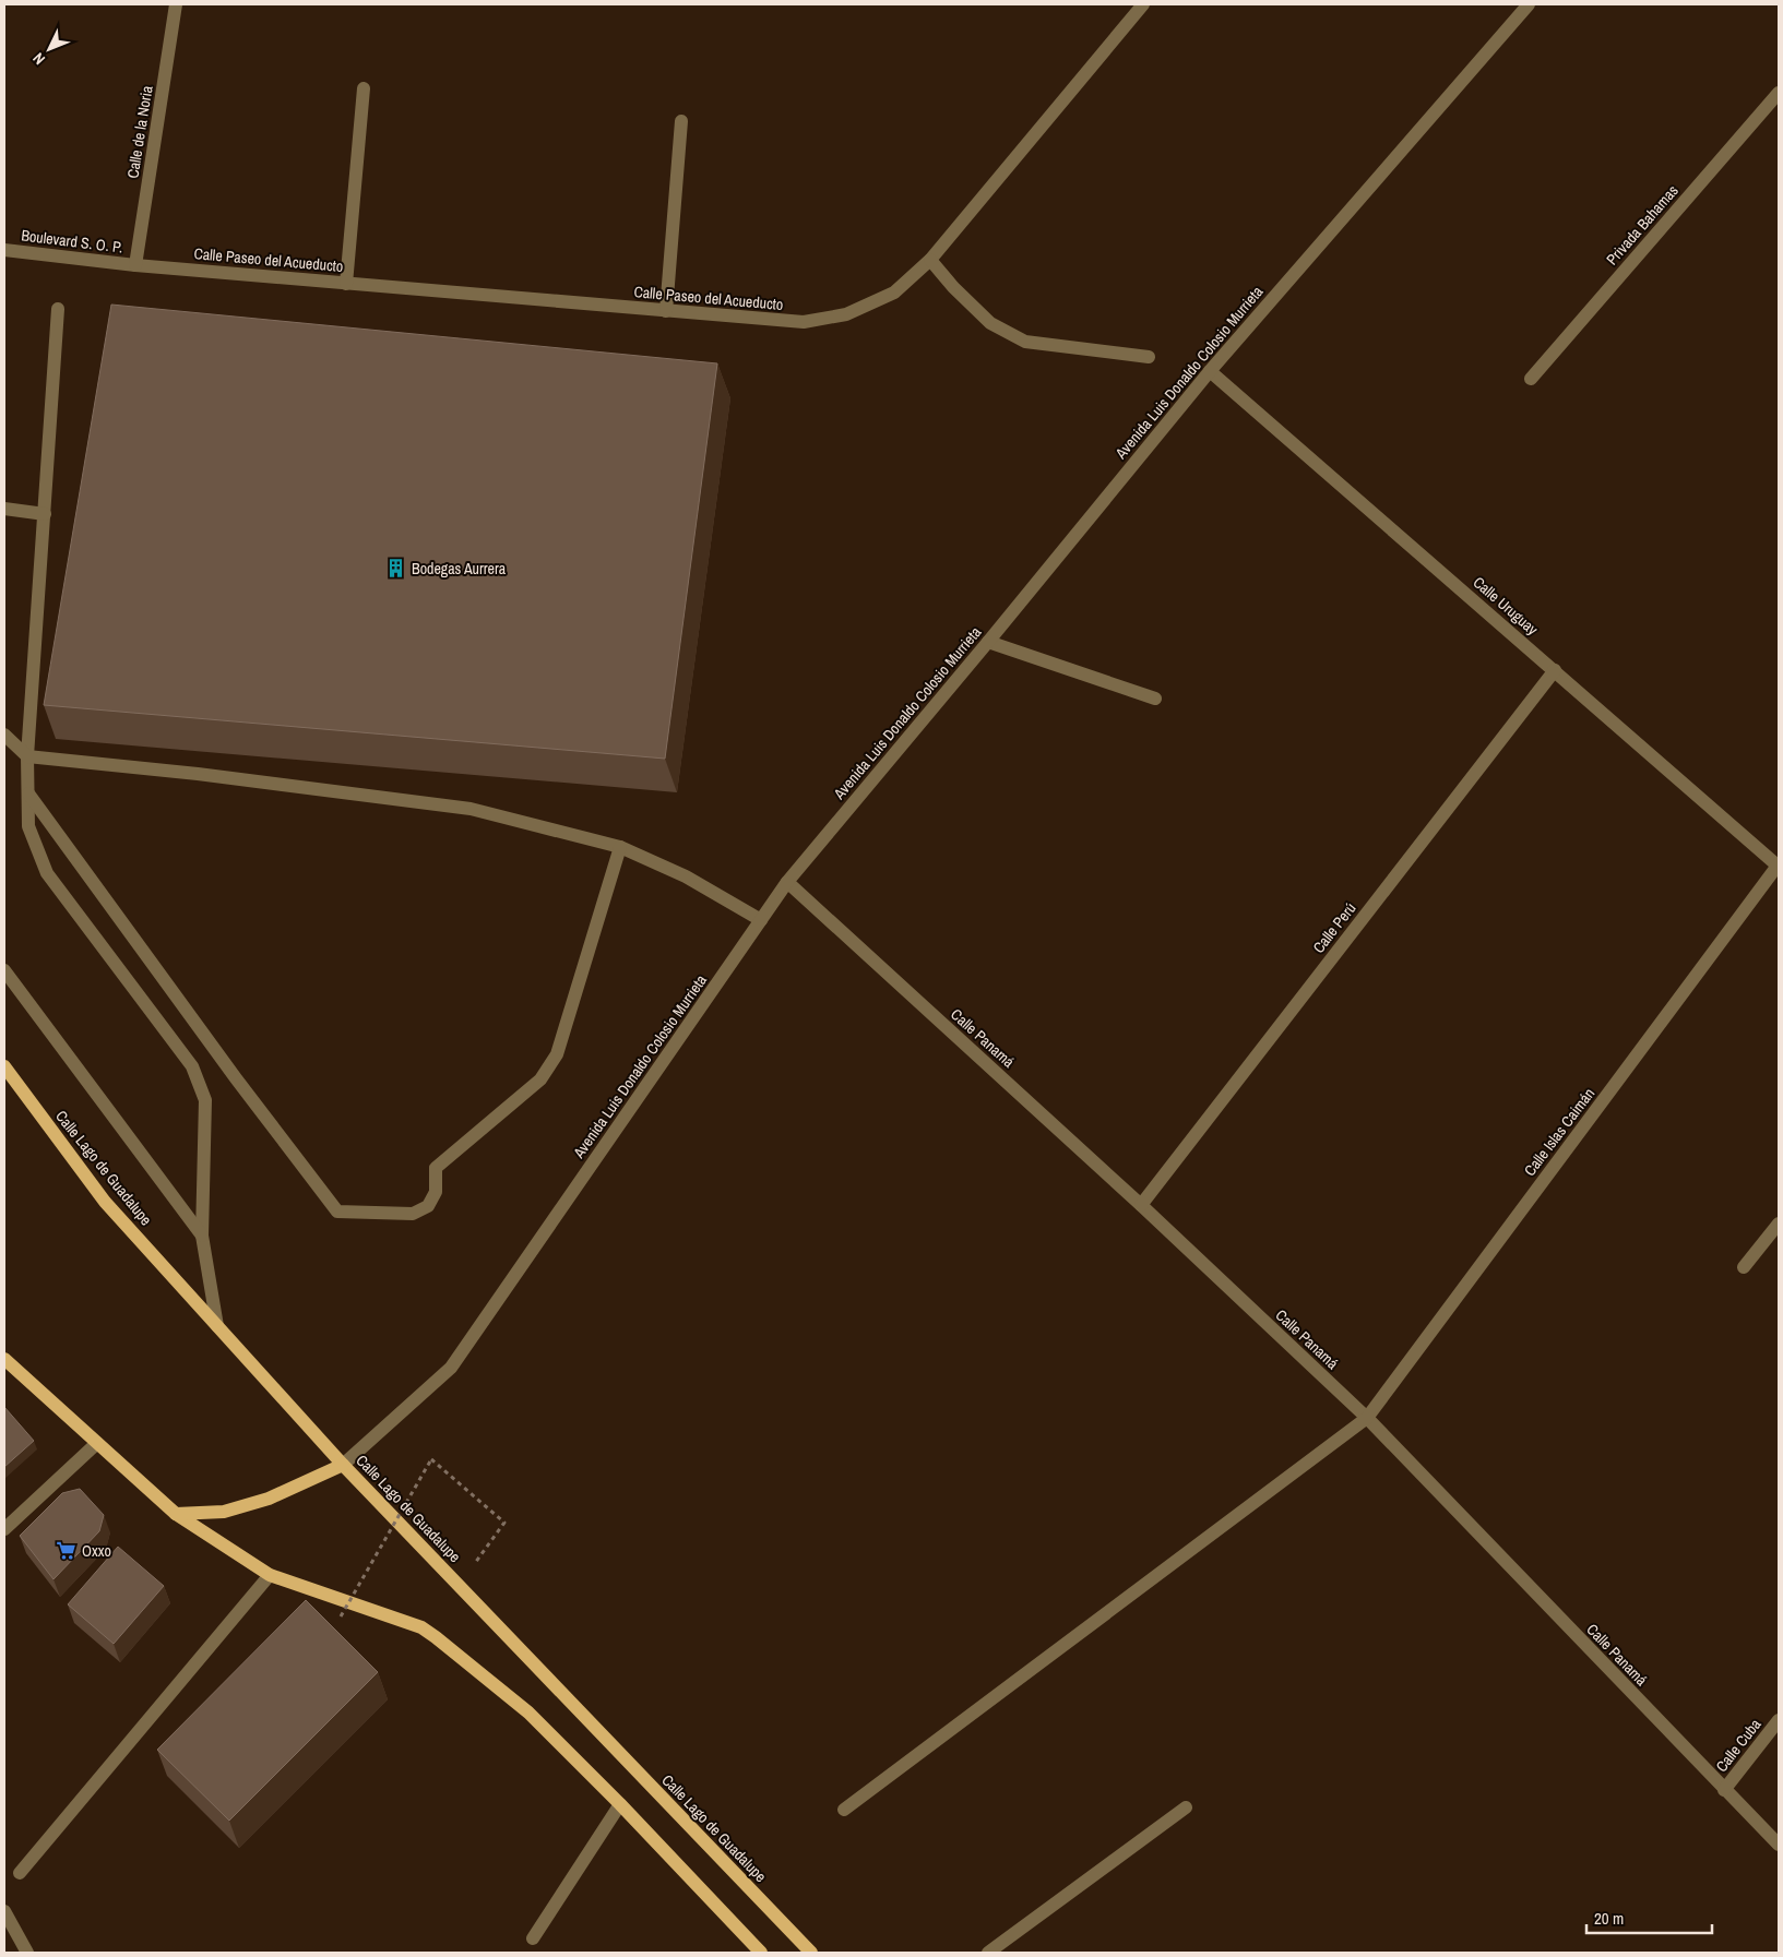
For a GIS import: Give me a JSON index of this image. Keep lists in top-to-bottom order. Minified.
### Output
{"streets":{"main road":["Calle Lago de Guadalupe"],"street":["Calle de la Noria","Privada Bahamas","Boulevard S. O. P.","Calle Paseo del Acueducto","Avenida Luis Donaldo Colosio Murrieta","Calle Uruguay","Calle Perú","Calle Panamá","Calle Islas Caimán","Calle Cuba"]},"crossings":[["Calle de la Noria","Boulevard S. O. P."],["Calle de la Noria","Calle Paseo del Acueducto"],["Boulevard S. O. P.","Calle Paseo del Acueducto"],["Avenida Luis Donaldo Colosio Murrieta","Calle Uruguay"],["Avenida Luis Donaldo Colosio Murrieta","Calle Panamá"],["Avenida Luis Donaldo Colosio Murrieta","Calle Lago de Guadalupe"],["Calle Uruguay","Calle Perú"],["Calle Uruguay","Calle Islas Caimán"],["Calle Perú","Calle Panamá"],["Calle Panamá","Calle Islas Caimán"],["Calle Panamá","Calle Cuba"]],"places":{"building":["Bodegas Aurrera"],"supermarket":["Oxxo"]},"scale_bar":"20 m","north":"bottom left"}
